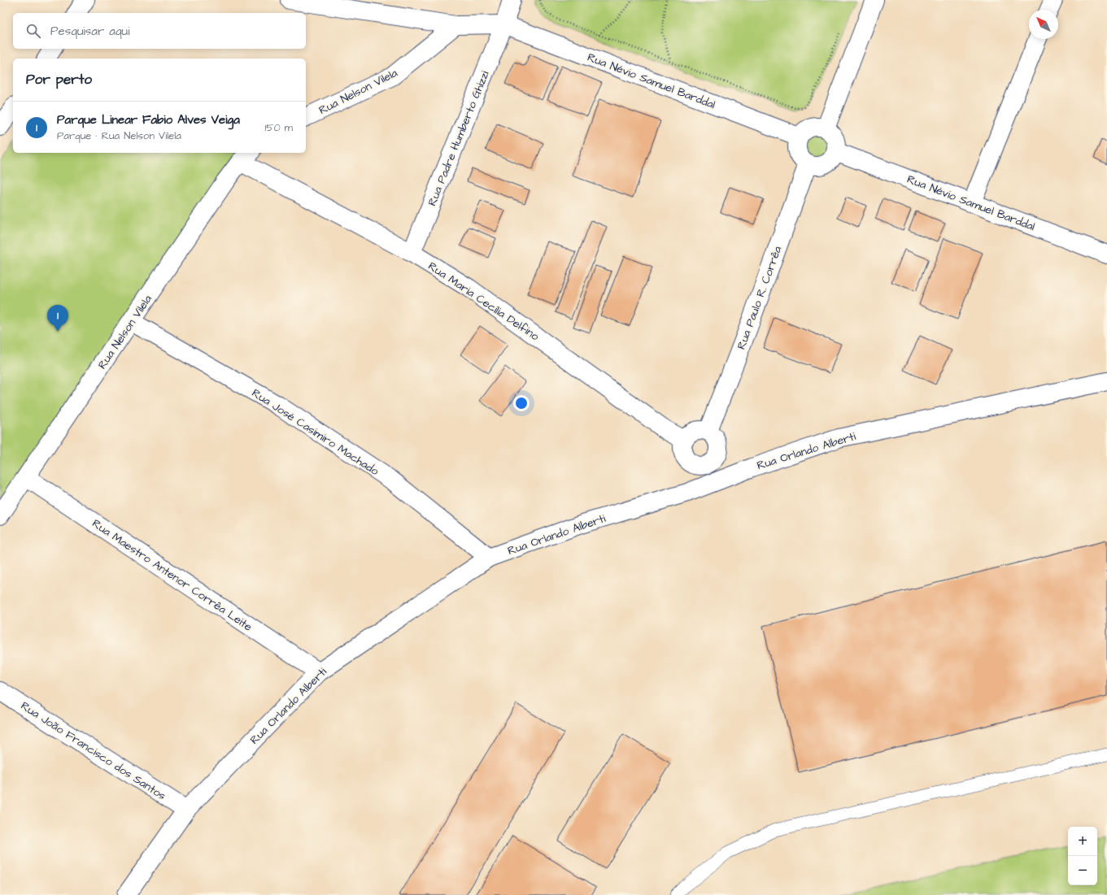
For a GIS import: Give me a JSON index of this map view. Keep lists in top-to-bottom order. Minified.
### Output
{"streets":{"street":["Rua Névio Samuel Barddal","Rua Nelson Vilela","Rua Padre Humberto Ghizzi","Rua Paulo R. Corrêa","Rua Maria Cecília Delfino","Rua José Casimiro Machado","Rua Orlando Alberti","Rua Maestro Antenor Corrêa Leite","Rua João Francisco dos Santos"]},"crossings":[["Rua Névio Samuel Barddal","Rua Padre Humberto Ghizzi"],["Rua Névio Samuel Barddal","Rua Paulo R. Corrêa"],["Rua Nelson Vilela","Rua Maria Cecília Delfino"],["Rua Nelson Vilela","Rua José Casimiro Machado"],["Rua Nelson Vilela","Rua Maestro Antenor Corrêa Leite"],["Rua Padre Humberto Ghizzi","Rua Maria Cecília Delfino"],["Rua Paulo R. Corrêa","Rua Maria Cecília Delfino"],["Rua José Casimiro Machado","Rua Orlando Alberti"],["Rua Orlando Alberti","Rua Maestro Antenor Corrêa Leite"],["Rua Orlando Alberti","Rua João Francisco dos Santos"]],"north":"top left","page":{"search":"Pesquisar aqui","heading":"Por perto","list":[{"mark":"1","name":"Parque Linear Fabio Alves Veiga","note":"Parque · Rua Nelson Vilela","value":"150 m"}],"pins":"1","map_buttons":["+","−"]}}
